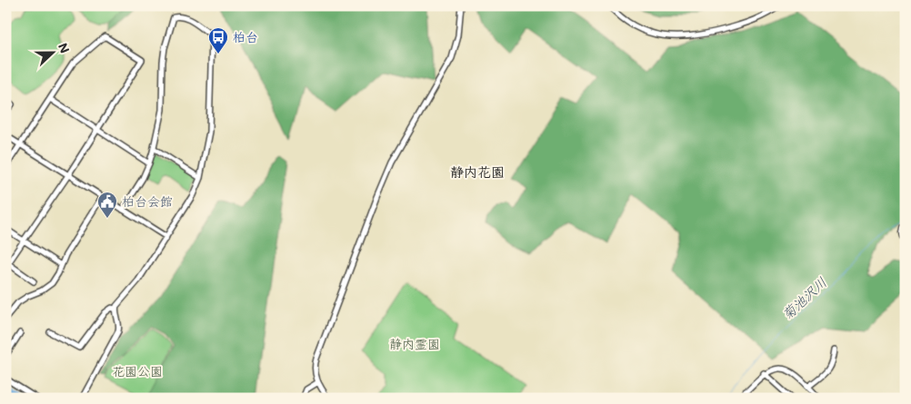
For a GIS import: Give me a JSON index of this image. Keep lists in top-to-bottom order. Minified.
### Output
{"districts":["静内花園"],"water":["菊池沢川"],"parks":["静内霊園","花園公園"],"places":{"bus stop":["柏台"],"public building":["柏台会館"]},"north":"right"}
